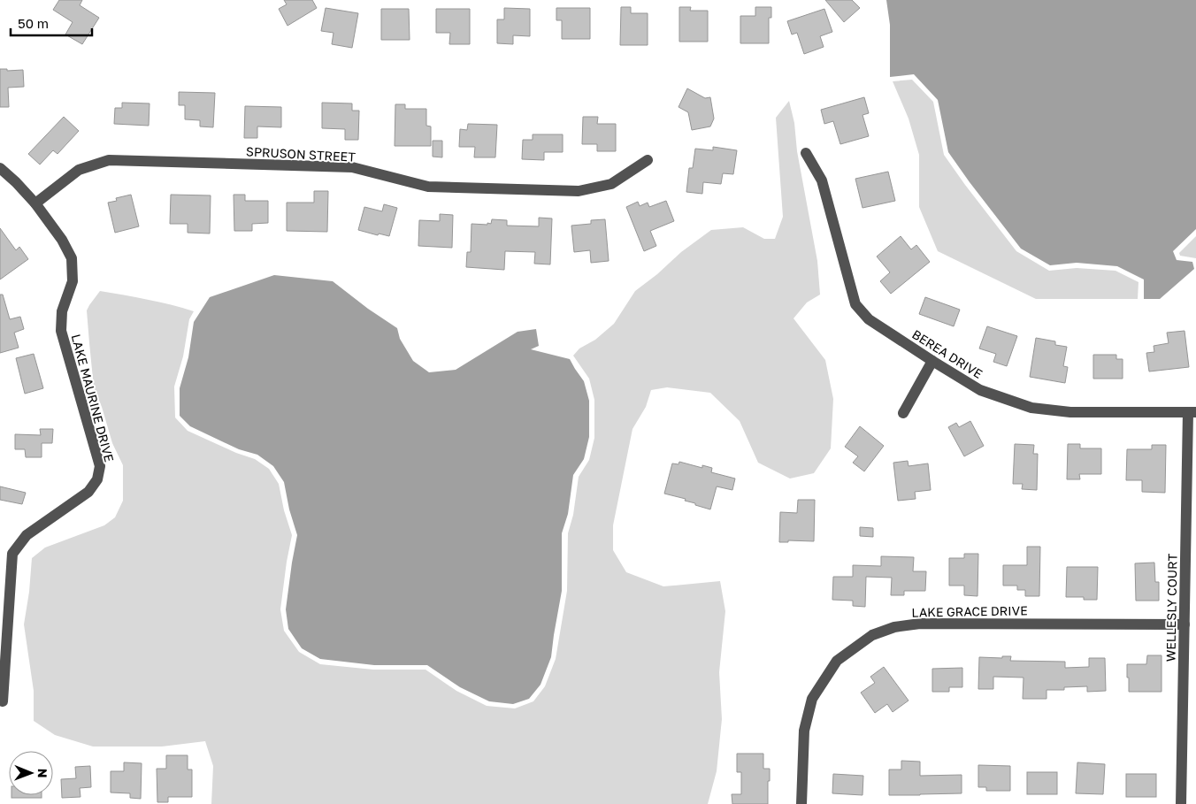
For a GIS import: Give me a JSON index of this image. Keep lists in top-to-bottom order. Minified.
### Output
{"streets":{"street":["SPRUSON STREET","BEREA DRIVE","LAKE MAURINE DRIVE","WELLESLY COURT","LAKE GRACE DRIVE"]},"crossings":[["SPRUSON STREET","LAKE MAURINE DRIVE"],["BEREA DRIVE","WELLESLY COURT"],["WELLESLY COURT","LAKE GRACE DRIVE"]],"scale_bar":"50 m","north":"right"}
